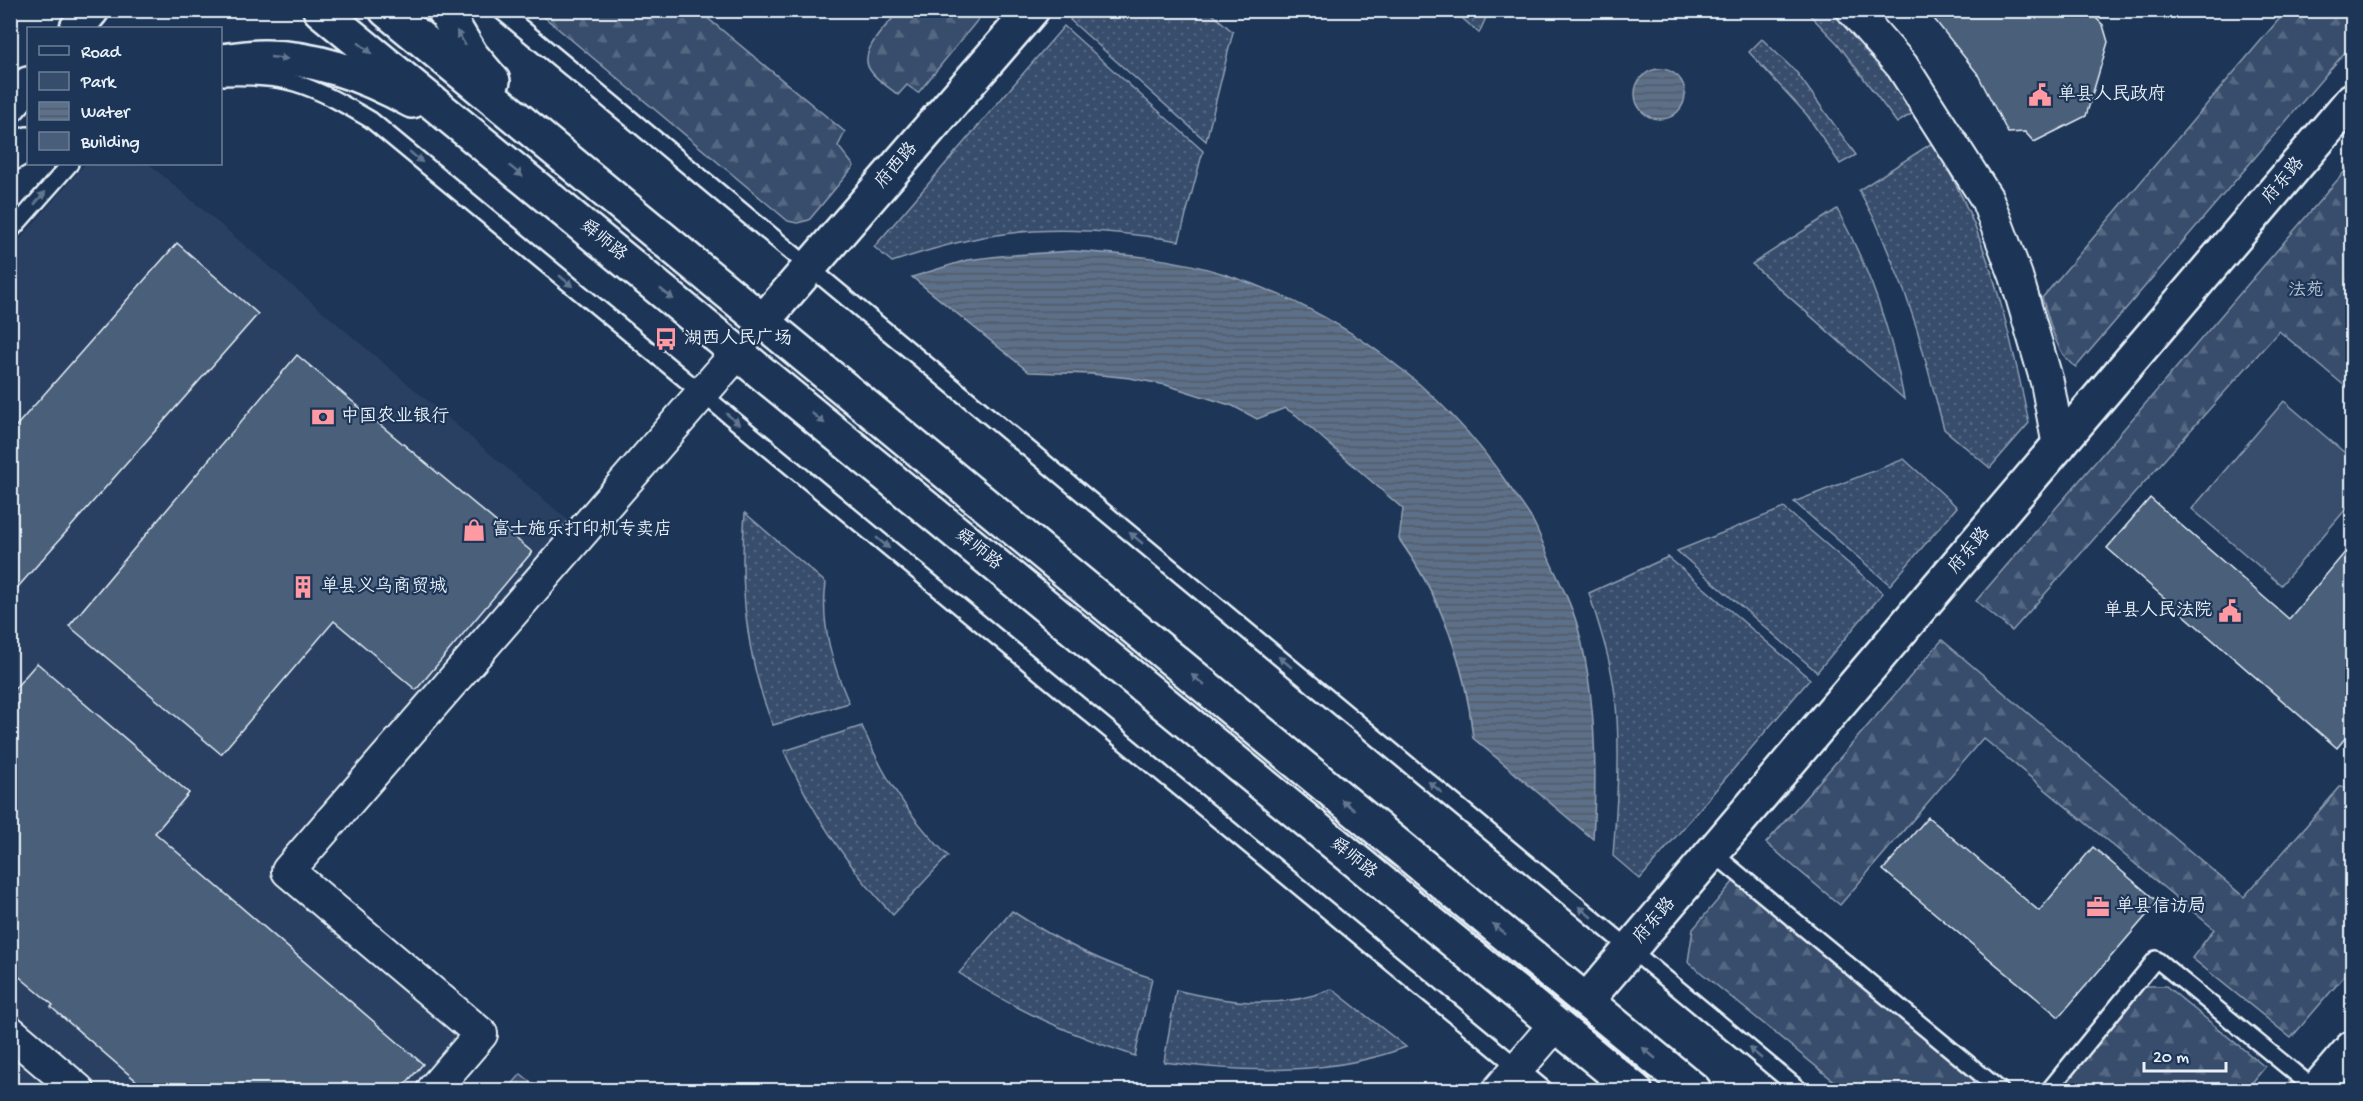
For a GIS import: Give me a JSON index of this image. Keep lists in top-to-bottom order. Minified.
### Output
{"streets":{"main road":["府西路","府东路","舜师路"]},"parks":["法苑"],"places":{"public building":["单县人民政府","单县人民法院"],"bus stop":["湖西人民广场"],"bank":["中国农业银行"],"shop":["富士施乐打印机专卖店"],"building":["单县义乌商贸城"],"office":["单县信访局"]},"legend":["Road","Park","Water","Building"],"scale_bar":"20 m"}
